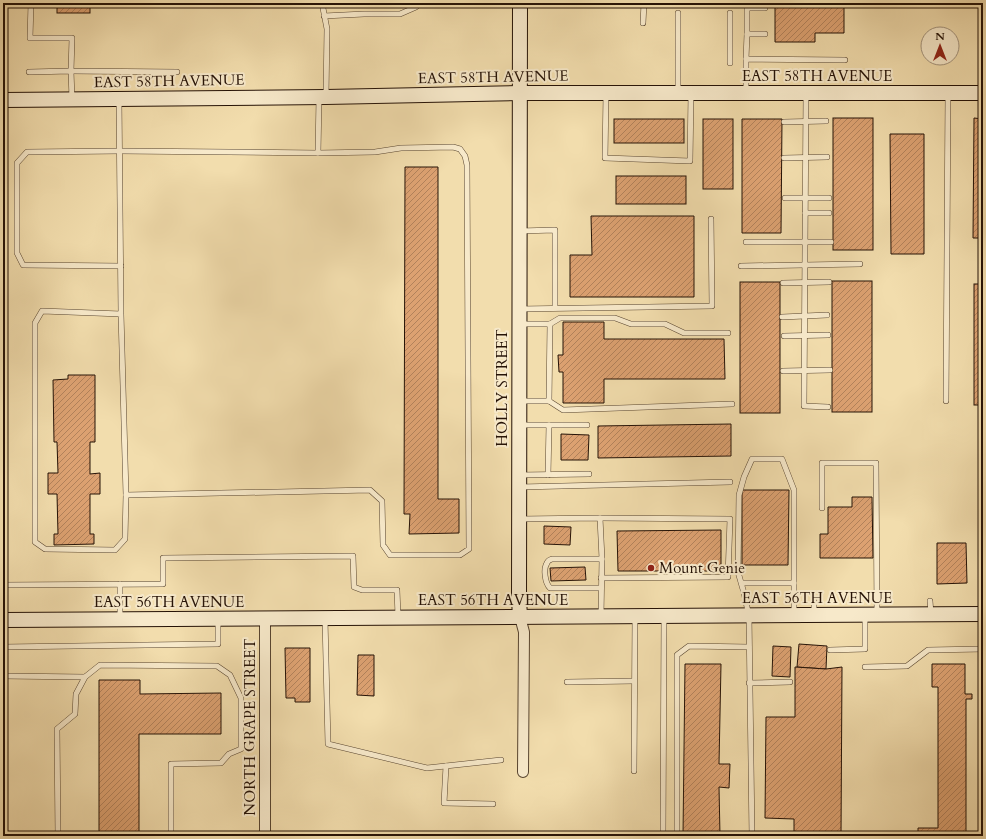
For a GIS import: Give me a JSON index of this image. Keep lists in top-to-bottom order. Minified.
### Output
{"streets":{"street":["EAST 58TH AVENUE","HOLLY STREET","EAST 56TH AVENUE","NORTH GRAPE STREET"]},"crossings":[["EAST 58TH AVENUE","HOLLY STREET"],["HOLLY STREET","EAST 56TH AVENUE"],["EAST 56TH AVENUE","NORTH GRAPE STREET"]],"places":["Mount Genie"],"north":"top"}
